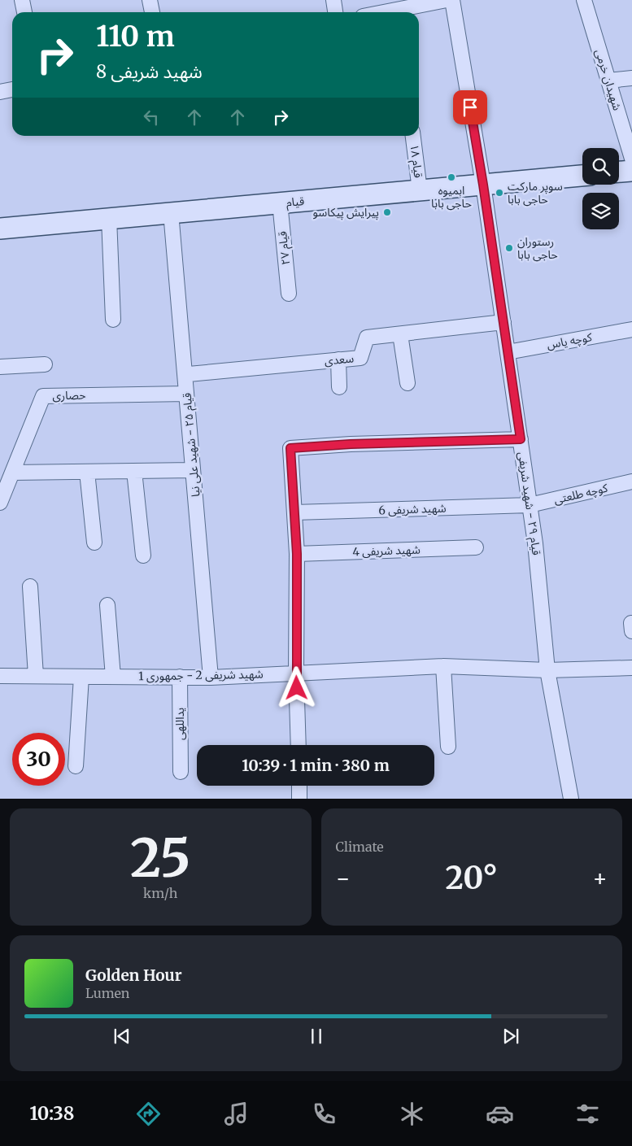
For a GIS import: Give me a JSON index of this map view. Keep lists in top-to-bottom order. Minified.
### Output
{"streets":{"main road":["قیام"],"street":["شهیدان خرمی","قیام ۱۸","قیام ۲۷","کوچه یاس","سعدی","حصاری","قیام ۲۵ - شهید علی نیا","کوچه طلعتی","قیام ۲۹ - شهید شریفی","شهید شریفی 6","شهید شریفی 4","شهید شریفی 2 - جمهوری 1","یداللهی"]},"crossings":[["قیام ۱۸","قیام"],["قیام","قیام ۲۷"],["قیام","قیام ۲۵ - شهید علی نیا"],["قیام","قیام ۲۹ - شهید شریفی"],["کوچه یاس","قیام ۲۹ - شهید شریفی"],["سعدی","قیام ۲۵ - شهید علی نیا"],["سعدی","قیام ۲۹ - شهید شریفی"],["حصاری","قیام ۲۵ - شهید علی نیا"],["قیام ۲۵ - شهید علی نیا","شهید شریفی 2 - جمهوری 1"],["کوچه طلعتی","قیام ۲۹ - شهید شریفی"],["کوچه طلعتی","شهید شریفی 6"],["قیام ۲۹ - شهید شریفی","شهید شریفی 6"],["قیام ۲۹ - شهید شریفی","شهید شریفی 2 - جمهوری 1"],["شهید شریفی 2 - جمهوری 1","یداللهی"]],"places":["ابمیوه حاجی بابا","سوپر مارکت حاجی بابا","پیرایش پیکاسو","رستوران حاجی بابا"],"page":{"turn":["110 m","شهید شریفی 8"],"limit":"30","trip":"10:39 · 1 min · 380 m","tile":[["25","km/h"],"Climate"],"heat":["−","20°","+"],"song":["Golden Hour","Lumen"],"tabs":"10:38"}}
